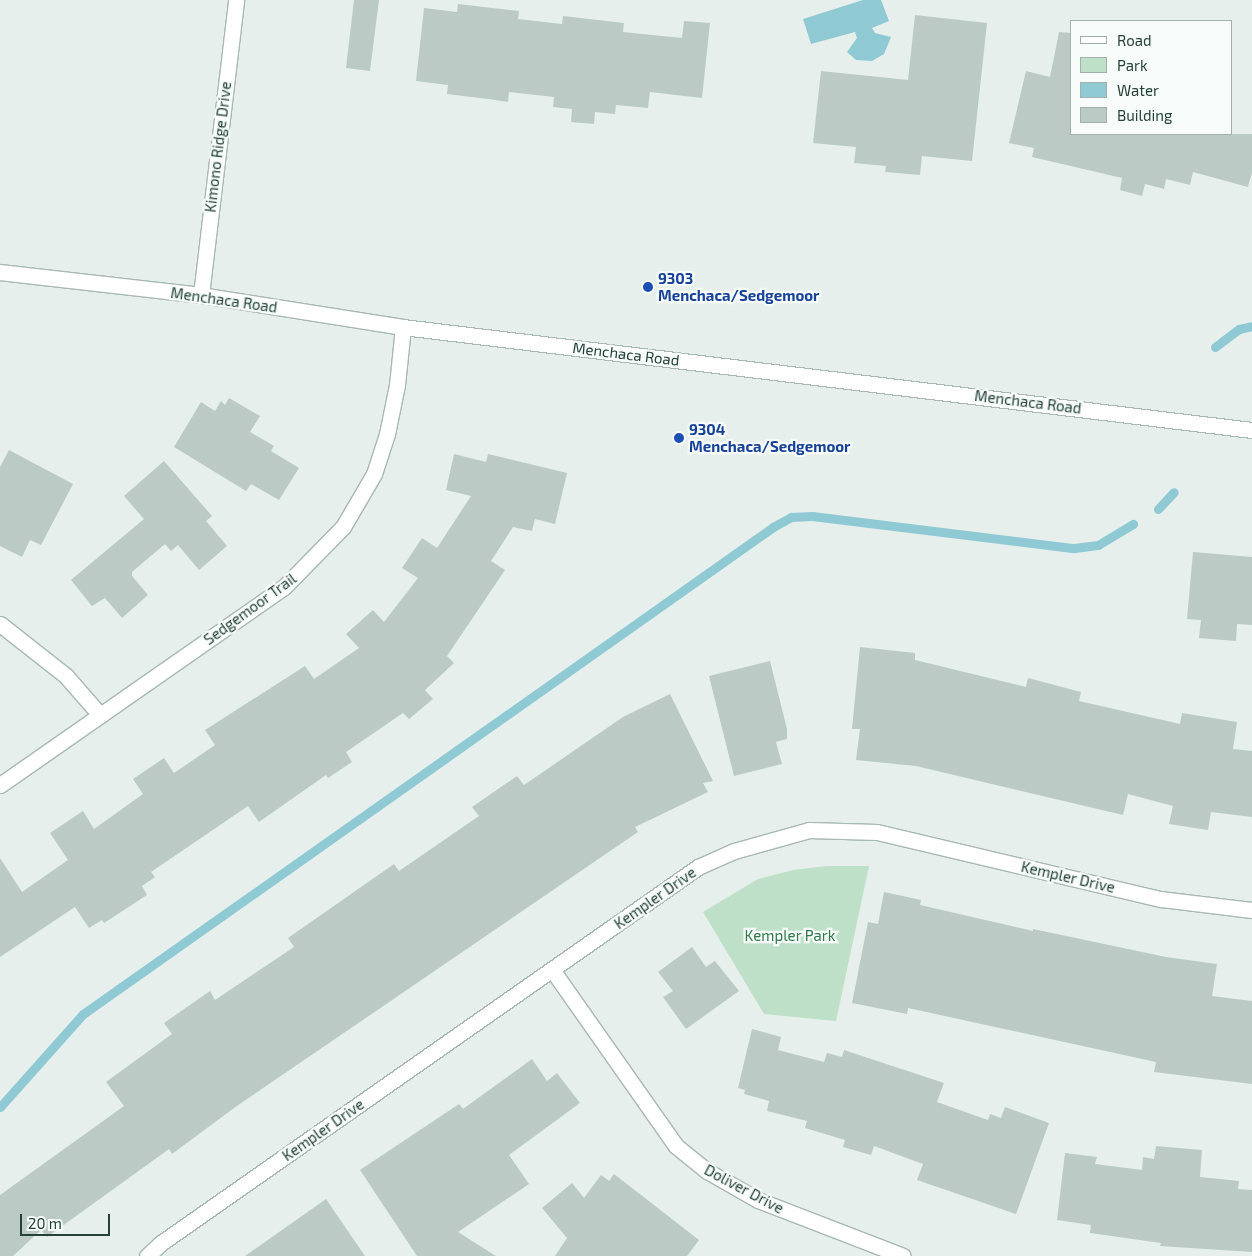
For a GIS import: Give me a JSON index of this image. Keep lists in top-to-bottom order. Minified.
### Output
{"streets":{"street":["Kimono Ridge Drive","Menchaca Road","Sedgemoor Trail","Kempler Drive","Doliver Drive"]},"crossings":[["Kimono Ridge Drive","Menchaca Road"],["Menchaca Road","Sedgemoor Trail"],["Kempler Drive","Doliver Drive"]],"parks":["Kempler Park"],"places":["9303 Menchaca/Sedgemoor","9304 Menchaca/Sedgemoor"],"legend":["Road","Park","Water","Building"],"scale_bar":"20 m"}
